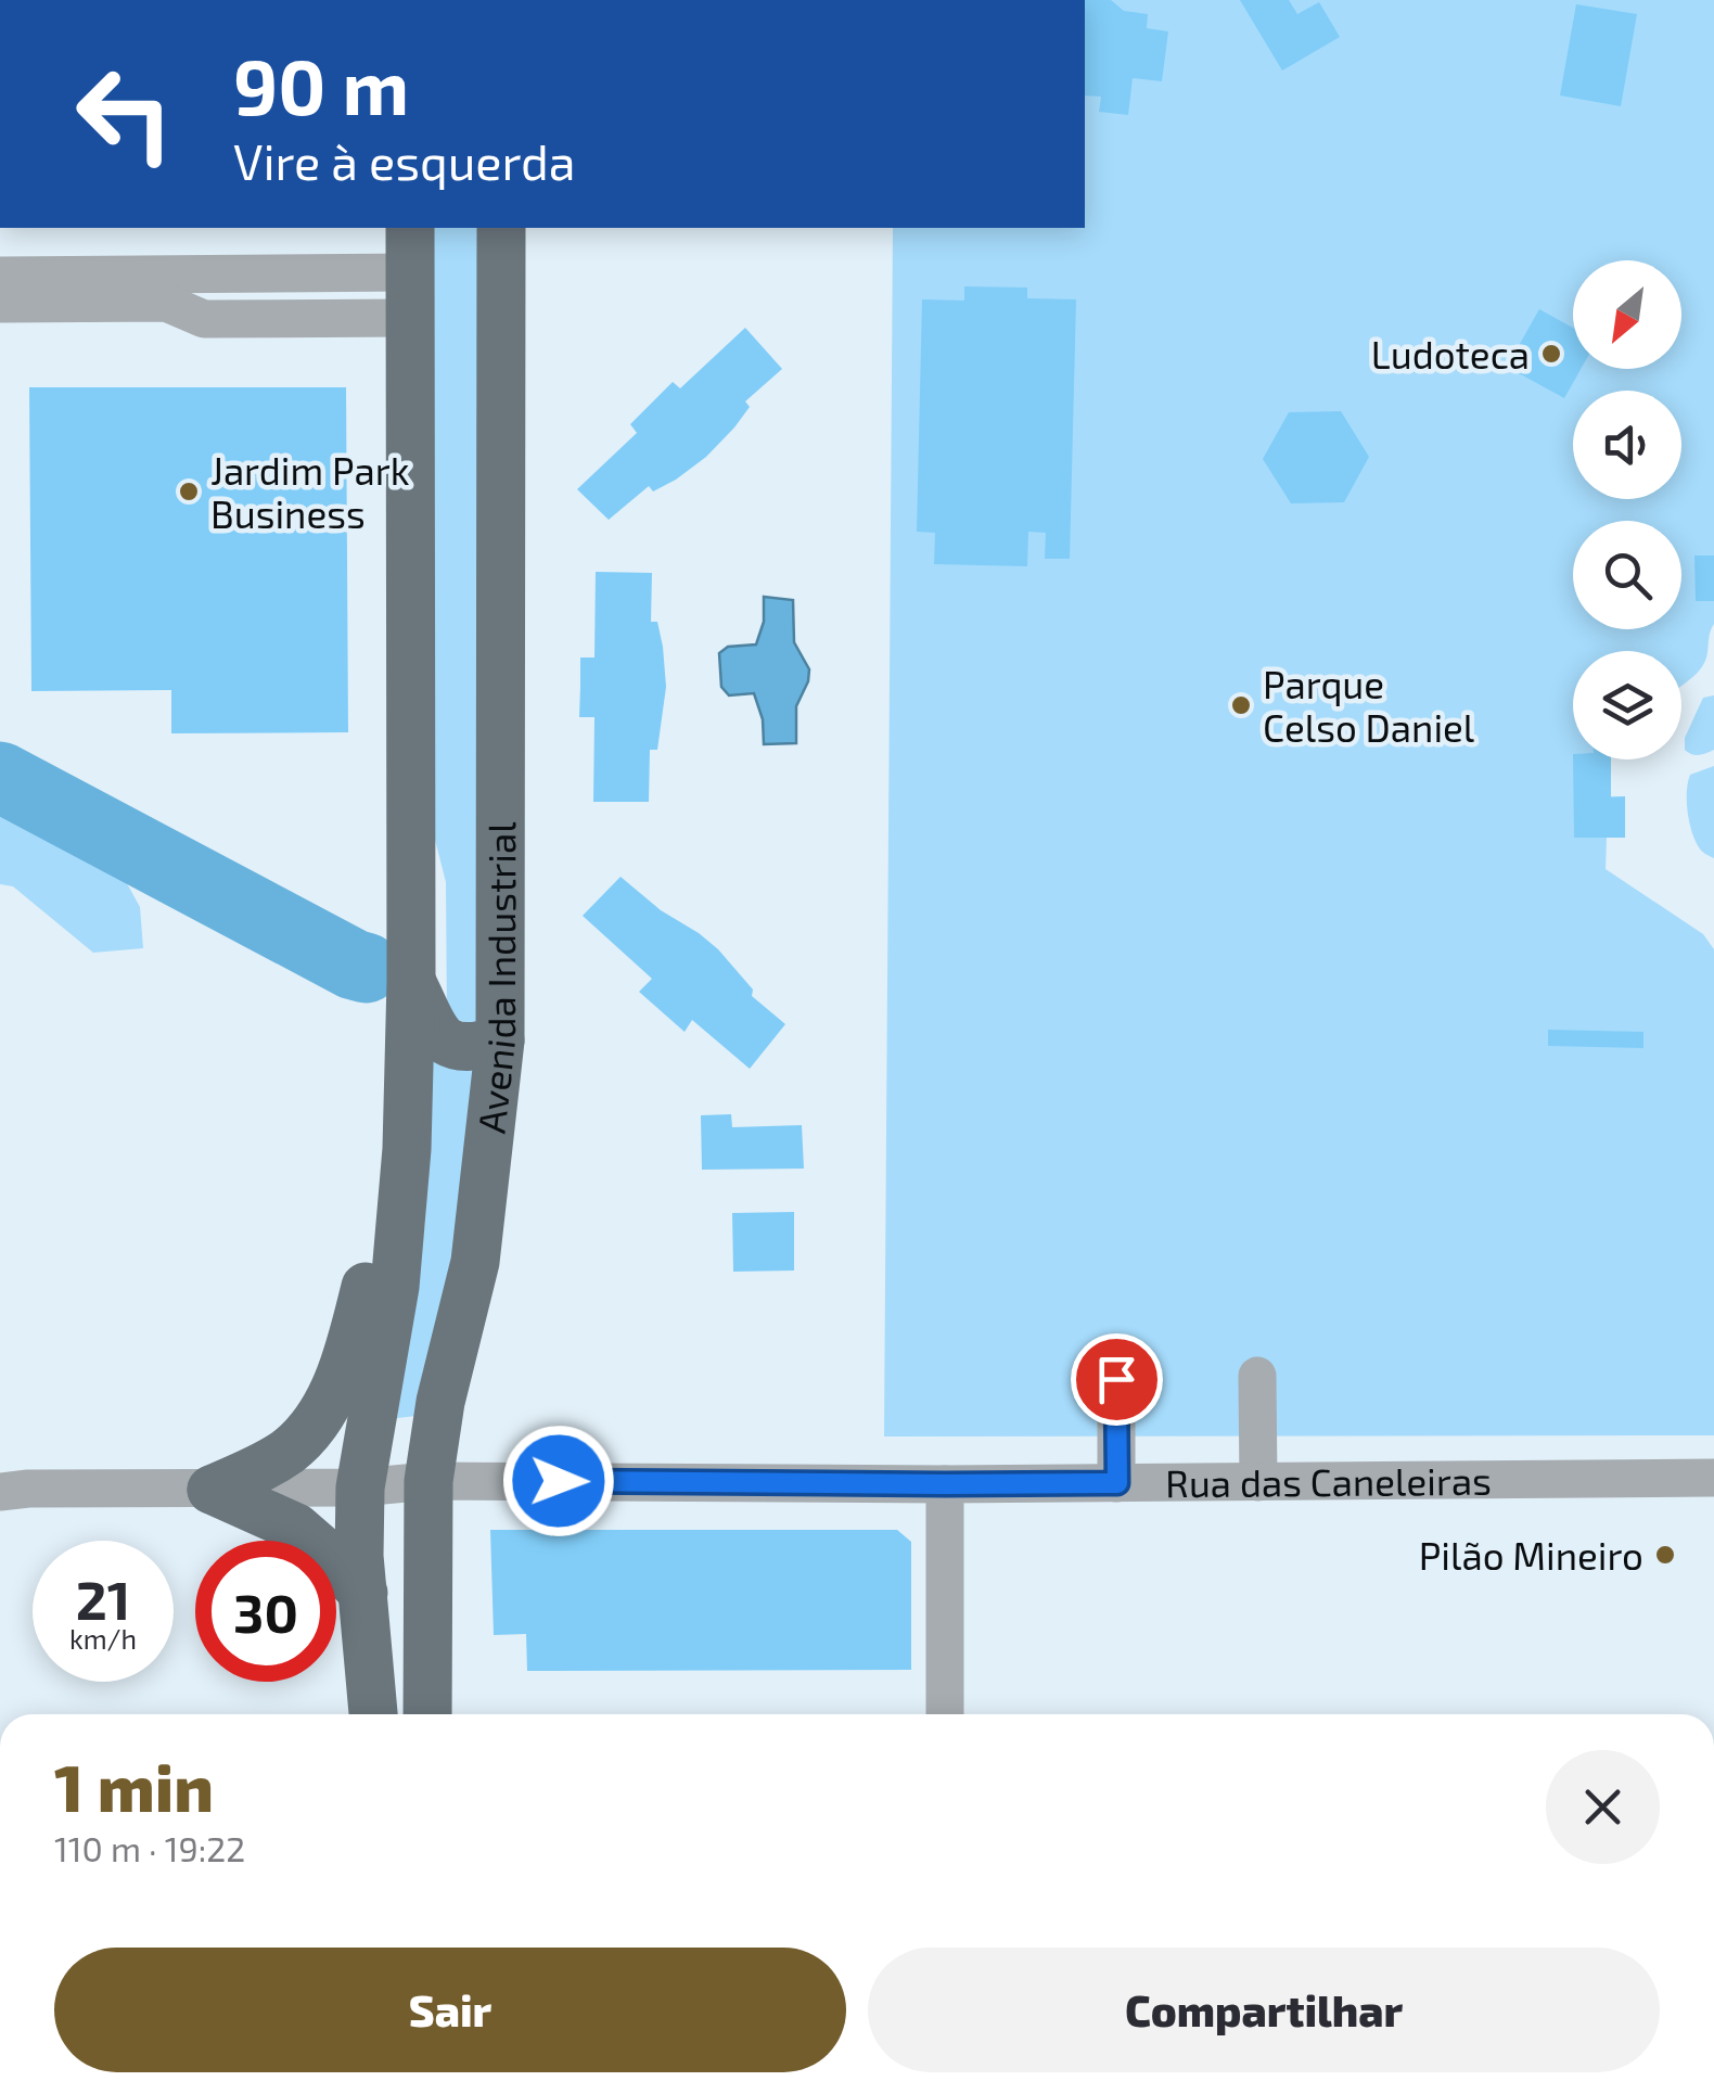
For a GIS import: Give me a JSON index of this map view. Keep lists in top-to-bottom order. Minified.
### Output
{"streets":{"main road":["Avenida Industrial"],"street":["Rua das Caneleiras"]},"crossings":[["Avenida Industrial","Rua das Caneleiras"]],"places":["Ludoteca","Jardim Park Business","Parque Celso Daniel","Pilão Mineiro"],"north":"bottom left","page":{"turn":["90 m","Vire à esquerda"],"speed":"21 km/h","limit":"30","heading":["1 min","110 m · 19:22"],"buttons":["Sair","Compartilhar"]}}
